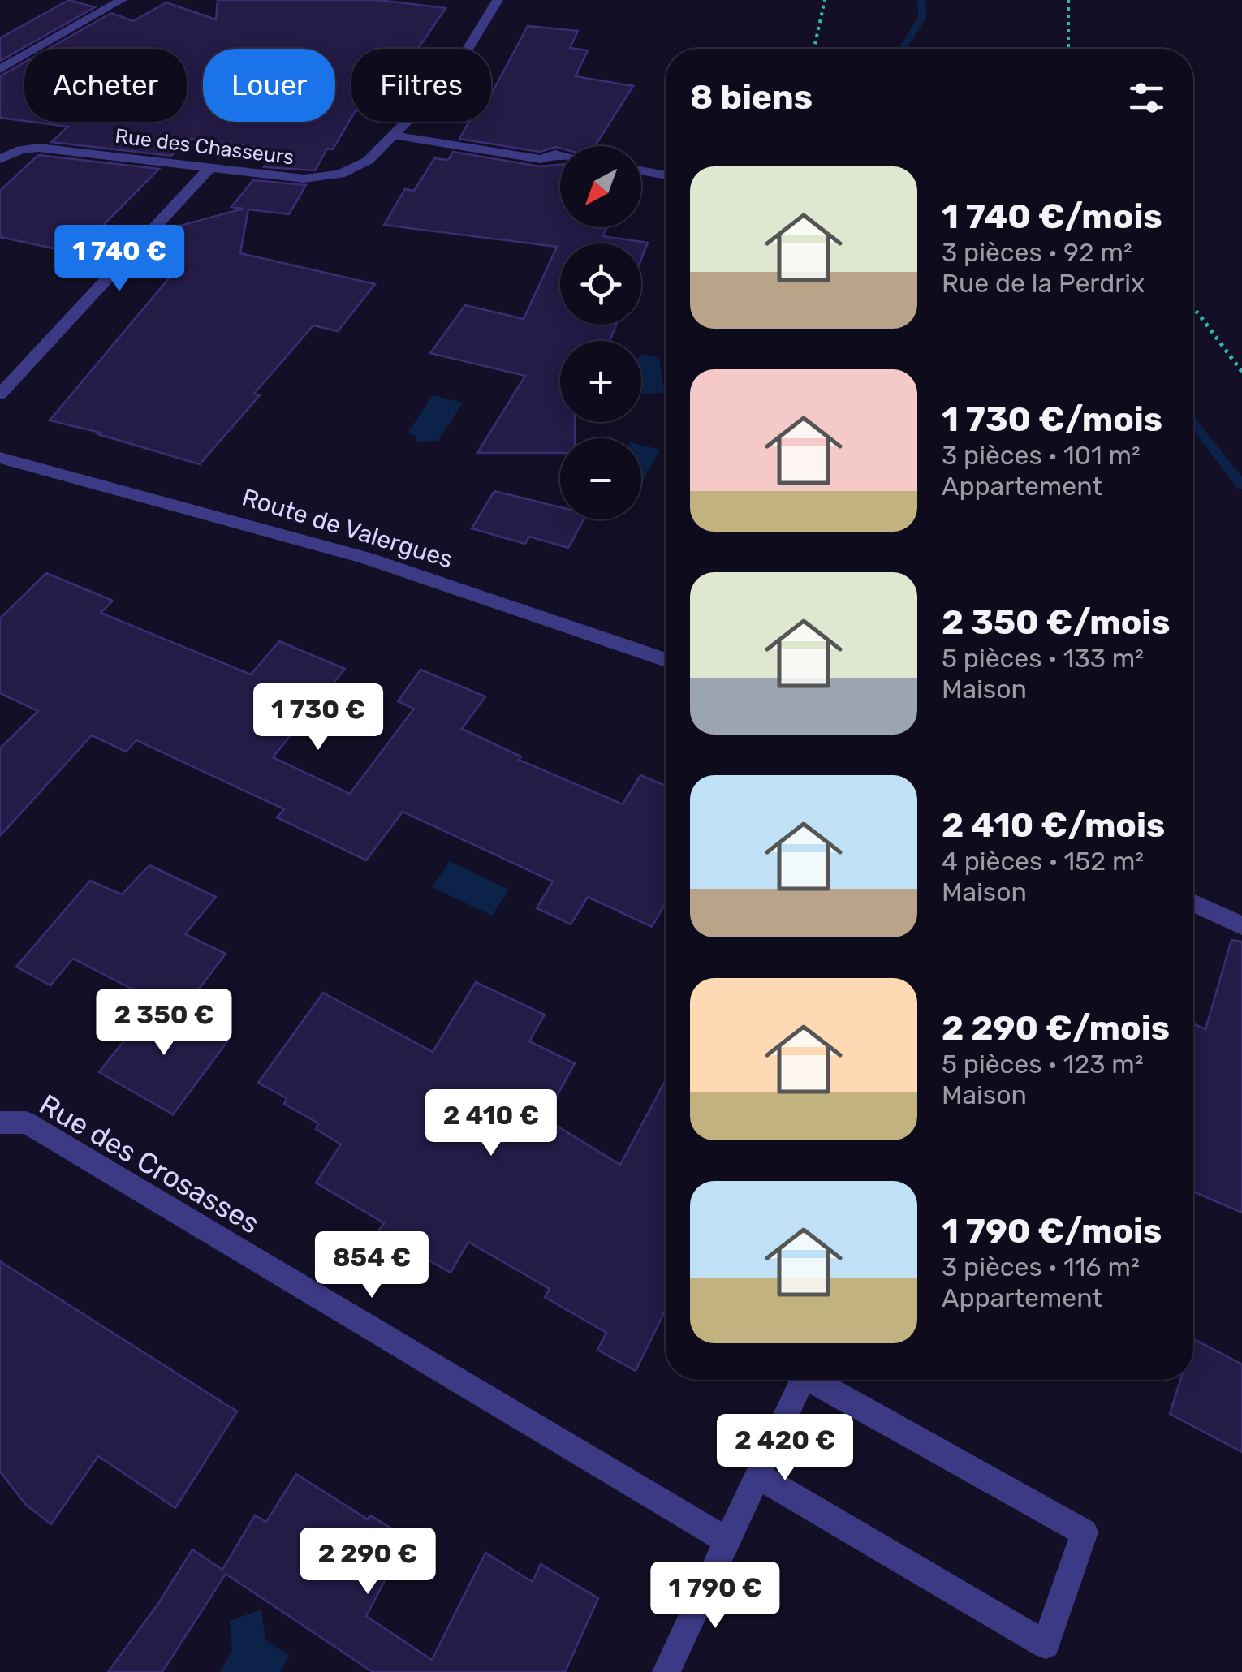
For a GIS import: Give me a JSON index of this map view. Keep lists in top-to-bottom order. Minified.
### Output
{"streets":{"street":["Rue des Chasseurs","Route de Valergues","Rue des Crosasses"]},"north":"bottom left","page":{"chip":["Acheter","Louer","Filtres"],"heading":"8 biens","map_buttons":["+","−"],"list":[{"name":"1 740 €/mois","note":"3 pièces · 92 m² · Rue de la Perdrix"},{"name":"1 730 €/mois","note":"3 pièces · 101 m² · Appartement"},{"name":"2 350 €/mois","note":"5 pièces · 133 m² · Maison"},{"name":"2 410 €/mois","note":"4 pièces · 152 m² · Maison"},{"name":"2 290 €/mois","note":"5 pièces · 123 m² · Maison"},{"name":"1 790 €/mois","note":"3 pièces · 116 m² · Appartement"}],"price":["1 740 €","1 730 €","2 350 €","2 410 €","854 €","2 420 €","2 290 €","1 790 €"]}}
